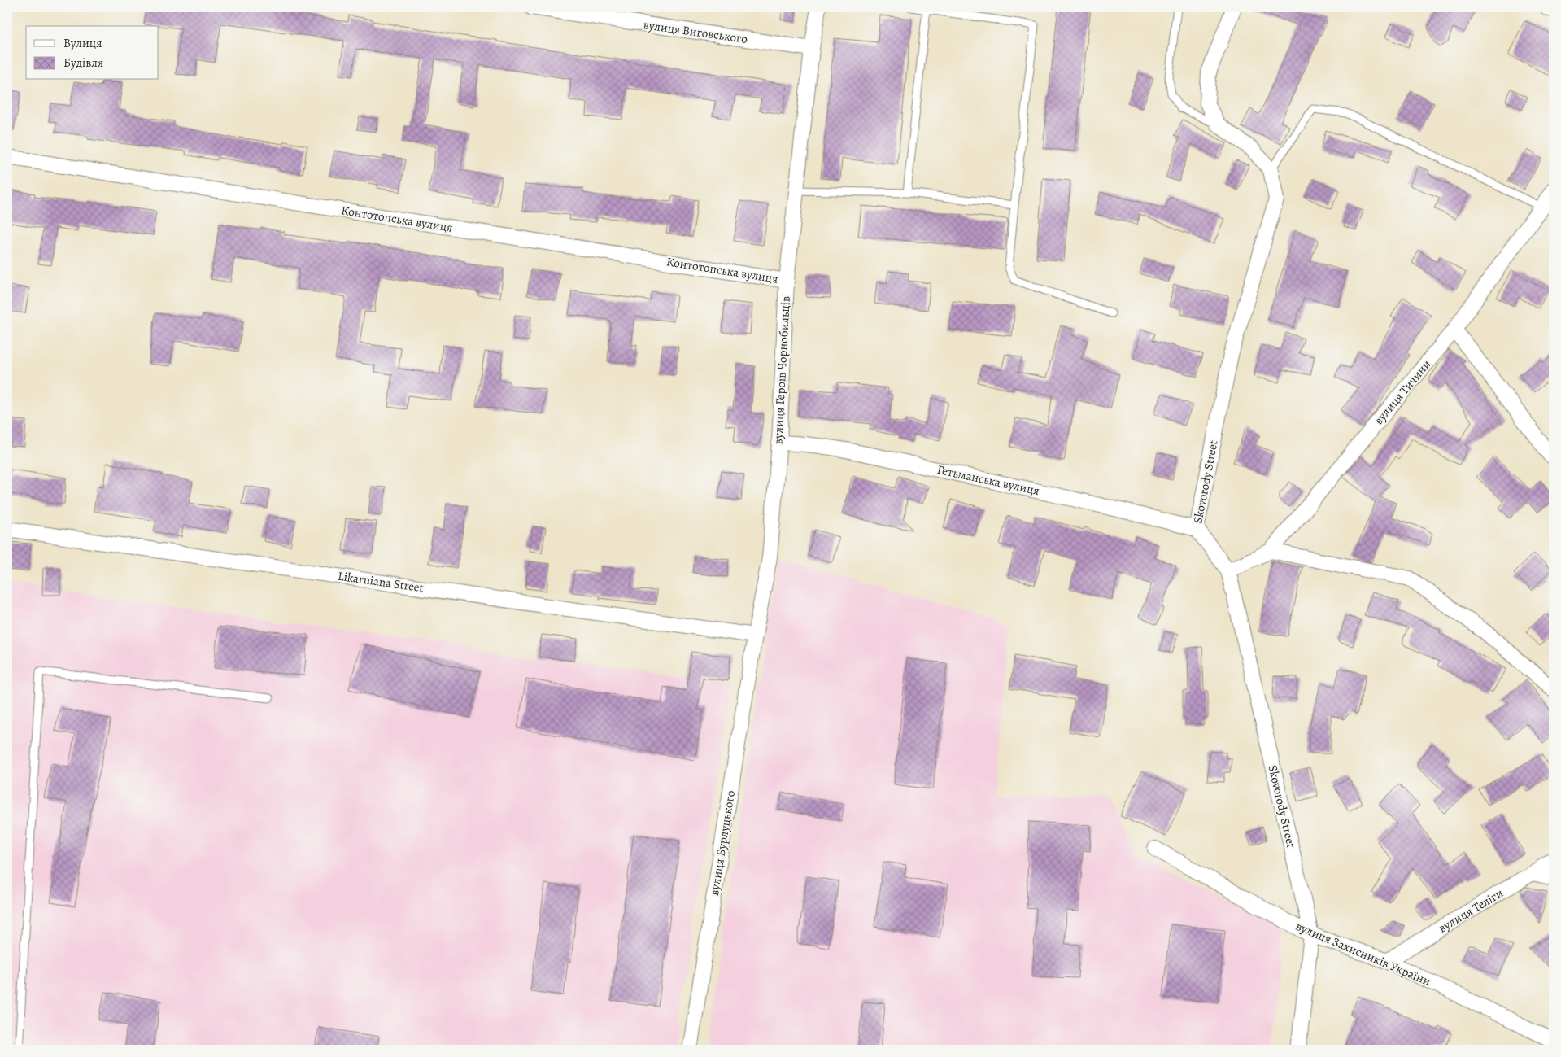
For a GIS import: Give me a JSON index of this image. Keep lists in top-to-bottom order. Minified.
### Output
{"streets":{"street":["вулиця Виговського","Контотопська вулиця","вулиця Героїв Чорнобильців","вулиця Тичини","Гетьманська вулиця","Skovorody Street","Likarniana Street","вулиця Бурлуцького","вулиця Теліги","вулиця Захисників України"]},"crossings":[["вулиця Виговського","вулиця Героїв Чорнобильців"],["Контотопська вулиця","вулиця Героїв Чорнобильців"],["вулиця Героїв Чорнобильців","Гетьманська вулиця"],["вулиця Героїв Чорнобильців","Likarniana Street"],["вулиця Героїв Чорнобильців","вулиця Бурлуцького"],["вулиця Тичини","Skovorody Street"],["Гетьманська вулиця","Skovorody Street"],["Skovorody Street","вулиця Захисників України"],["Likarniana Street","вулиця Бурлуцького"],["вулиця Теліги","вулиця Захисників України"]],"legend":["Вулиця","Будівля"]}
